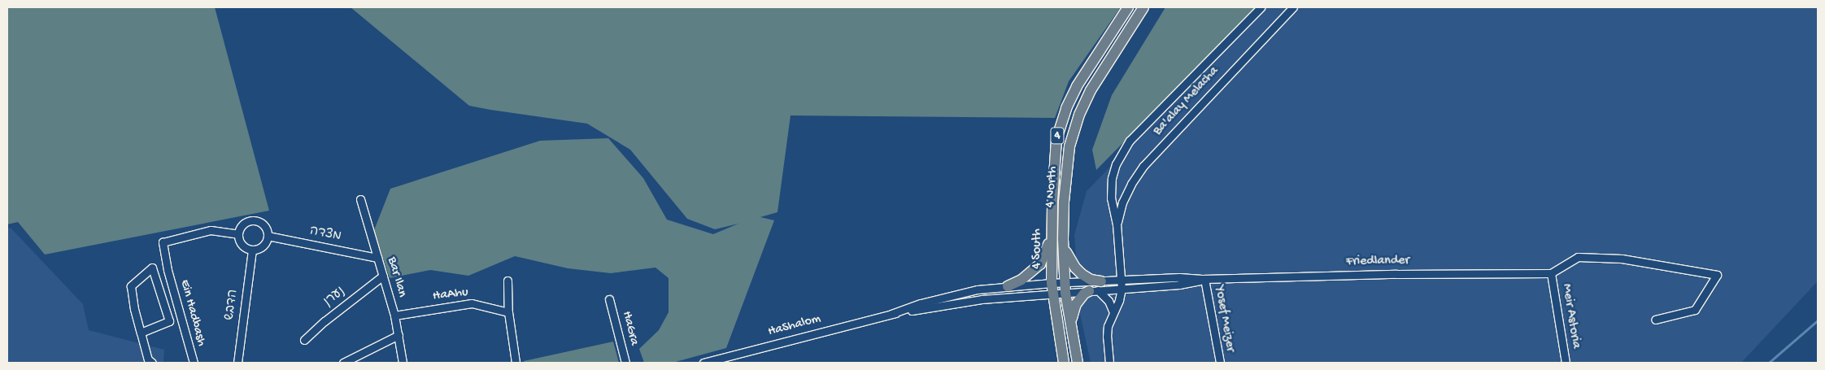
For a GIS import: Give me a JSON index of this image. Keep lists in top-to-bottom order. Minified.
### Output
{"streets":{"highway":["4","4 North","4 South"],"street":["Ba'alay Melacha","מצדה","Friedlander","Bar Ilan","HaAhu","נערן","הדבש","Ein Hadbash","Meir Astoria","Yosef Meizer","HaShalom","HaGra"]},"crossings":[["Ba'alay Melacha","Friedlander"],["4 North","Friedlander"],["4 North","HaShalom"],["מצדה","Bar Ilan"],["מצדה","הדבש"],["מצדה","Ein Hadbash"],["4 South","Friedlander"],["4 South","HaShalom"],["Friedlander","Meir Astoria"],["Friedlander","Yosef Meizer"],["Friedlander","HaShalom"],["Bar Ilan","HaAhu"],["Bar Ilan","נערן"],["הדבש","Ein Hadbash"]]}
